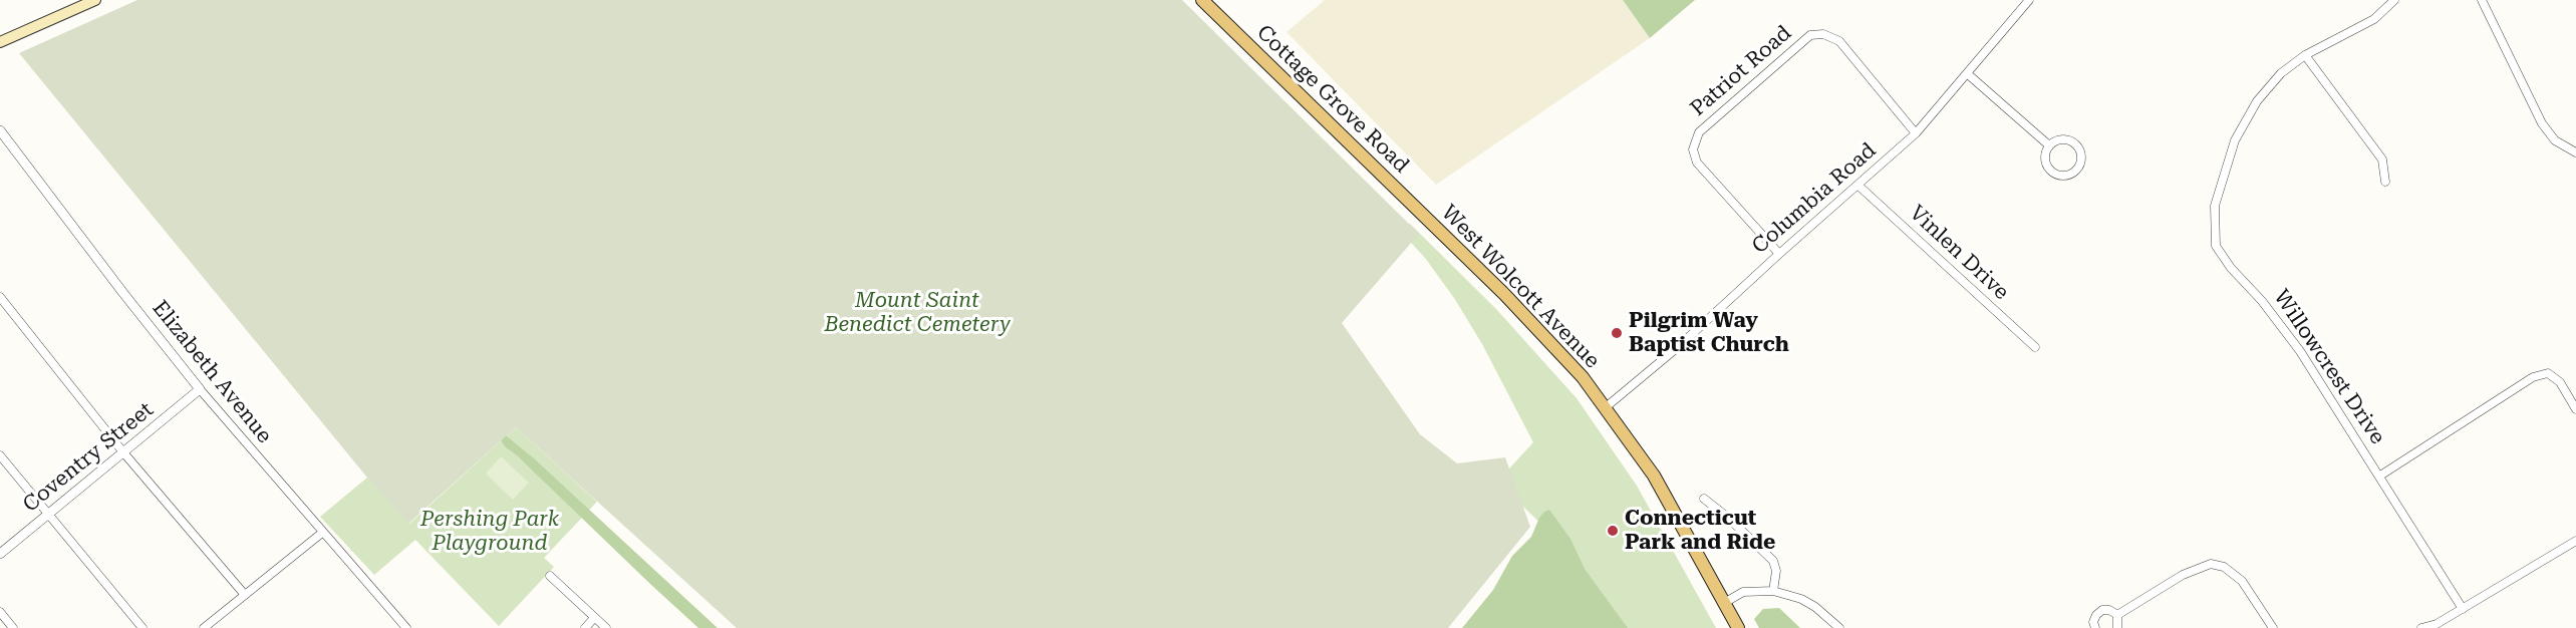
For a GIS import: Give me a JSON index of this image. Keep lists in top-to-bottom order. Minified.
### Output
{"streets":{"main road":["Cottage Grove Road","West Wolcott Avenue"],"street":["Patriot Road","Columbia Road","Vinlen Drive","Willowcrest Drive","Elizabeth Avenue","Coventry Street"]},"crossings":[["Patriot Road","Columbia Road"],["Cottage Grove Road","West Wolcott Avenue"],["Columbia Road","Vinlen Drive"],["Columbia Road","West Wolcott Avenue"],["Elizabeth Avenue","Coventry Street"]],"parks":["Mount Saint Benedict Cemetery","Pershing Park Playground"],"places":["Pilgrim Way Baptist Church","Connecticut Park and Ride"]}
